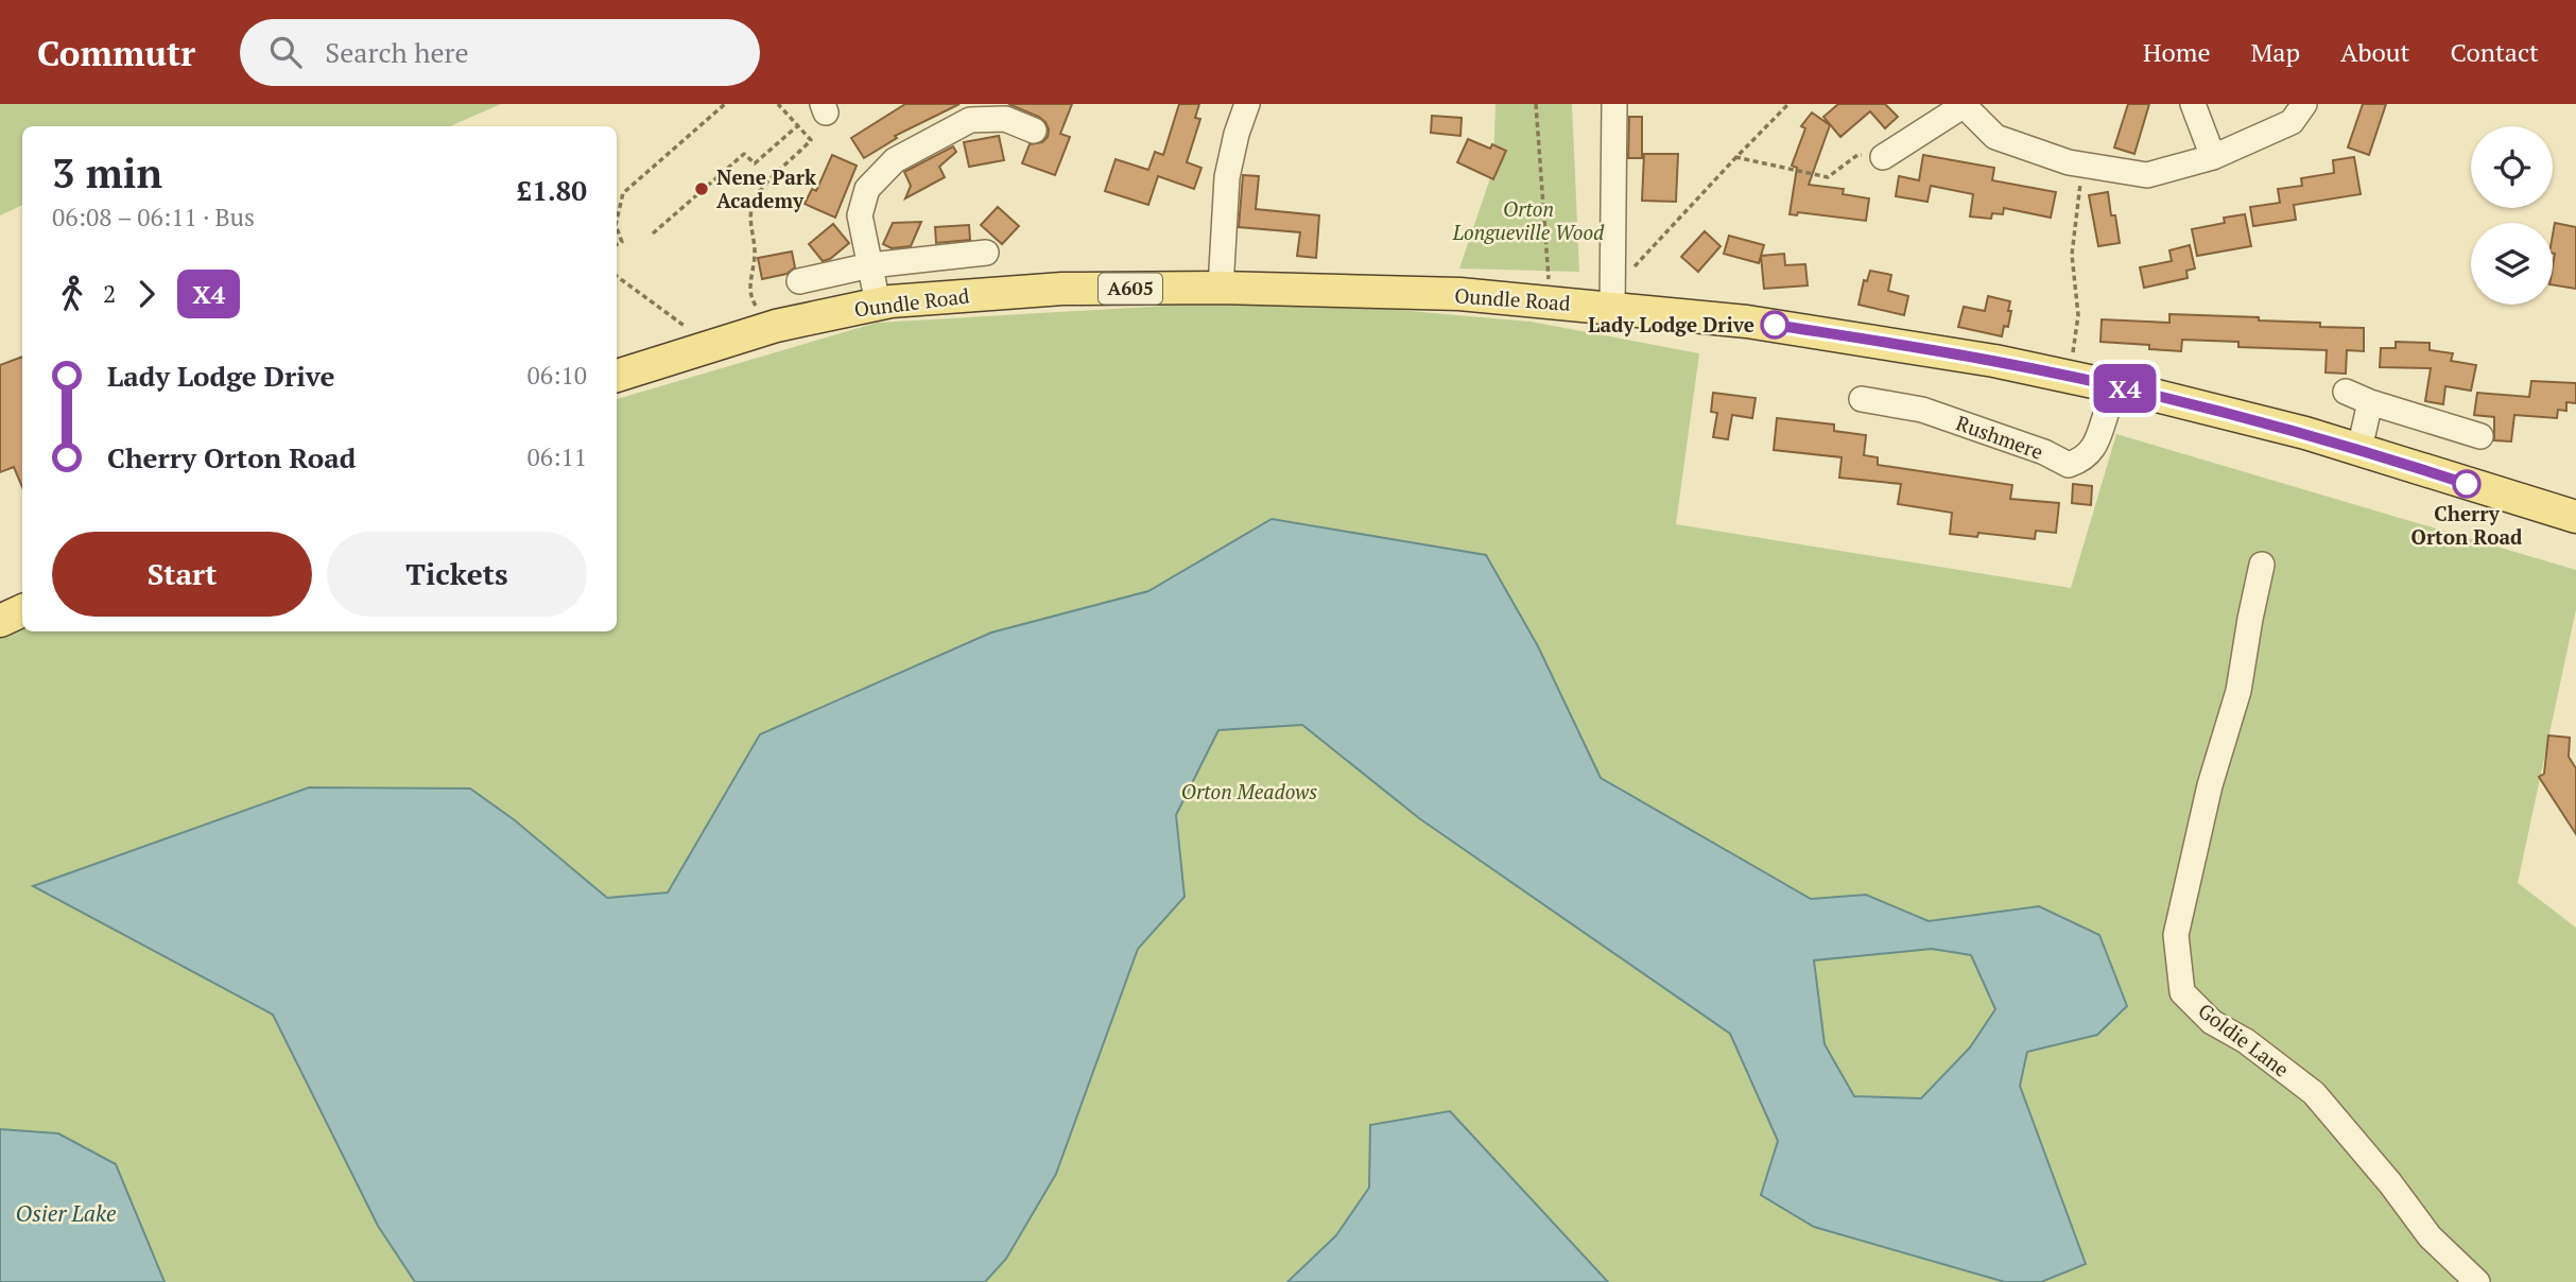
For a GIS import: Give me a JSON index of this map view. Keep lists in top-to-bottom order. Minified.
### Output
{"streets":{"main road":["A605","Oundle Road"],"street":["Rushmere","Goldie Lane"]},"water":["Osier Lake"],"parks":["Orton Longueville Wood","Orton Meadows"],"places":["Nene Park Academy","Lady Lodge Drive","Cherry Orton Road"],"lines":["bus line X4"],"page":{"header":"Commutr","search":"Search here","nav":["Home","Map","About","Contact"],"on_map":"X4","heading":["3 min","06:08 – 06:11 · Bus","£1.80"],"legs":["2","X4"],"list":[{"name":"Lady Lodge Drive","value":"06:10"},{"name":"Cherry Orton Road","value":"06:11"}],"buttons":["Start","Tickets"]}}
